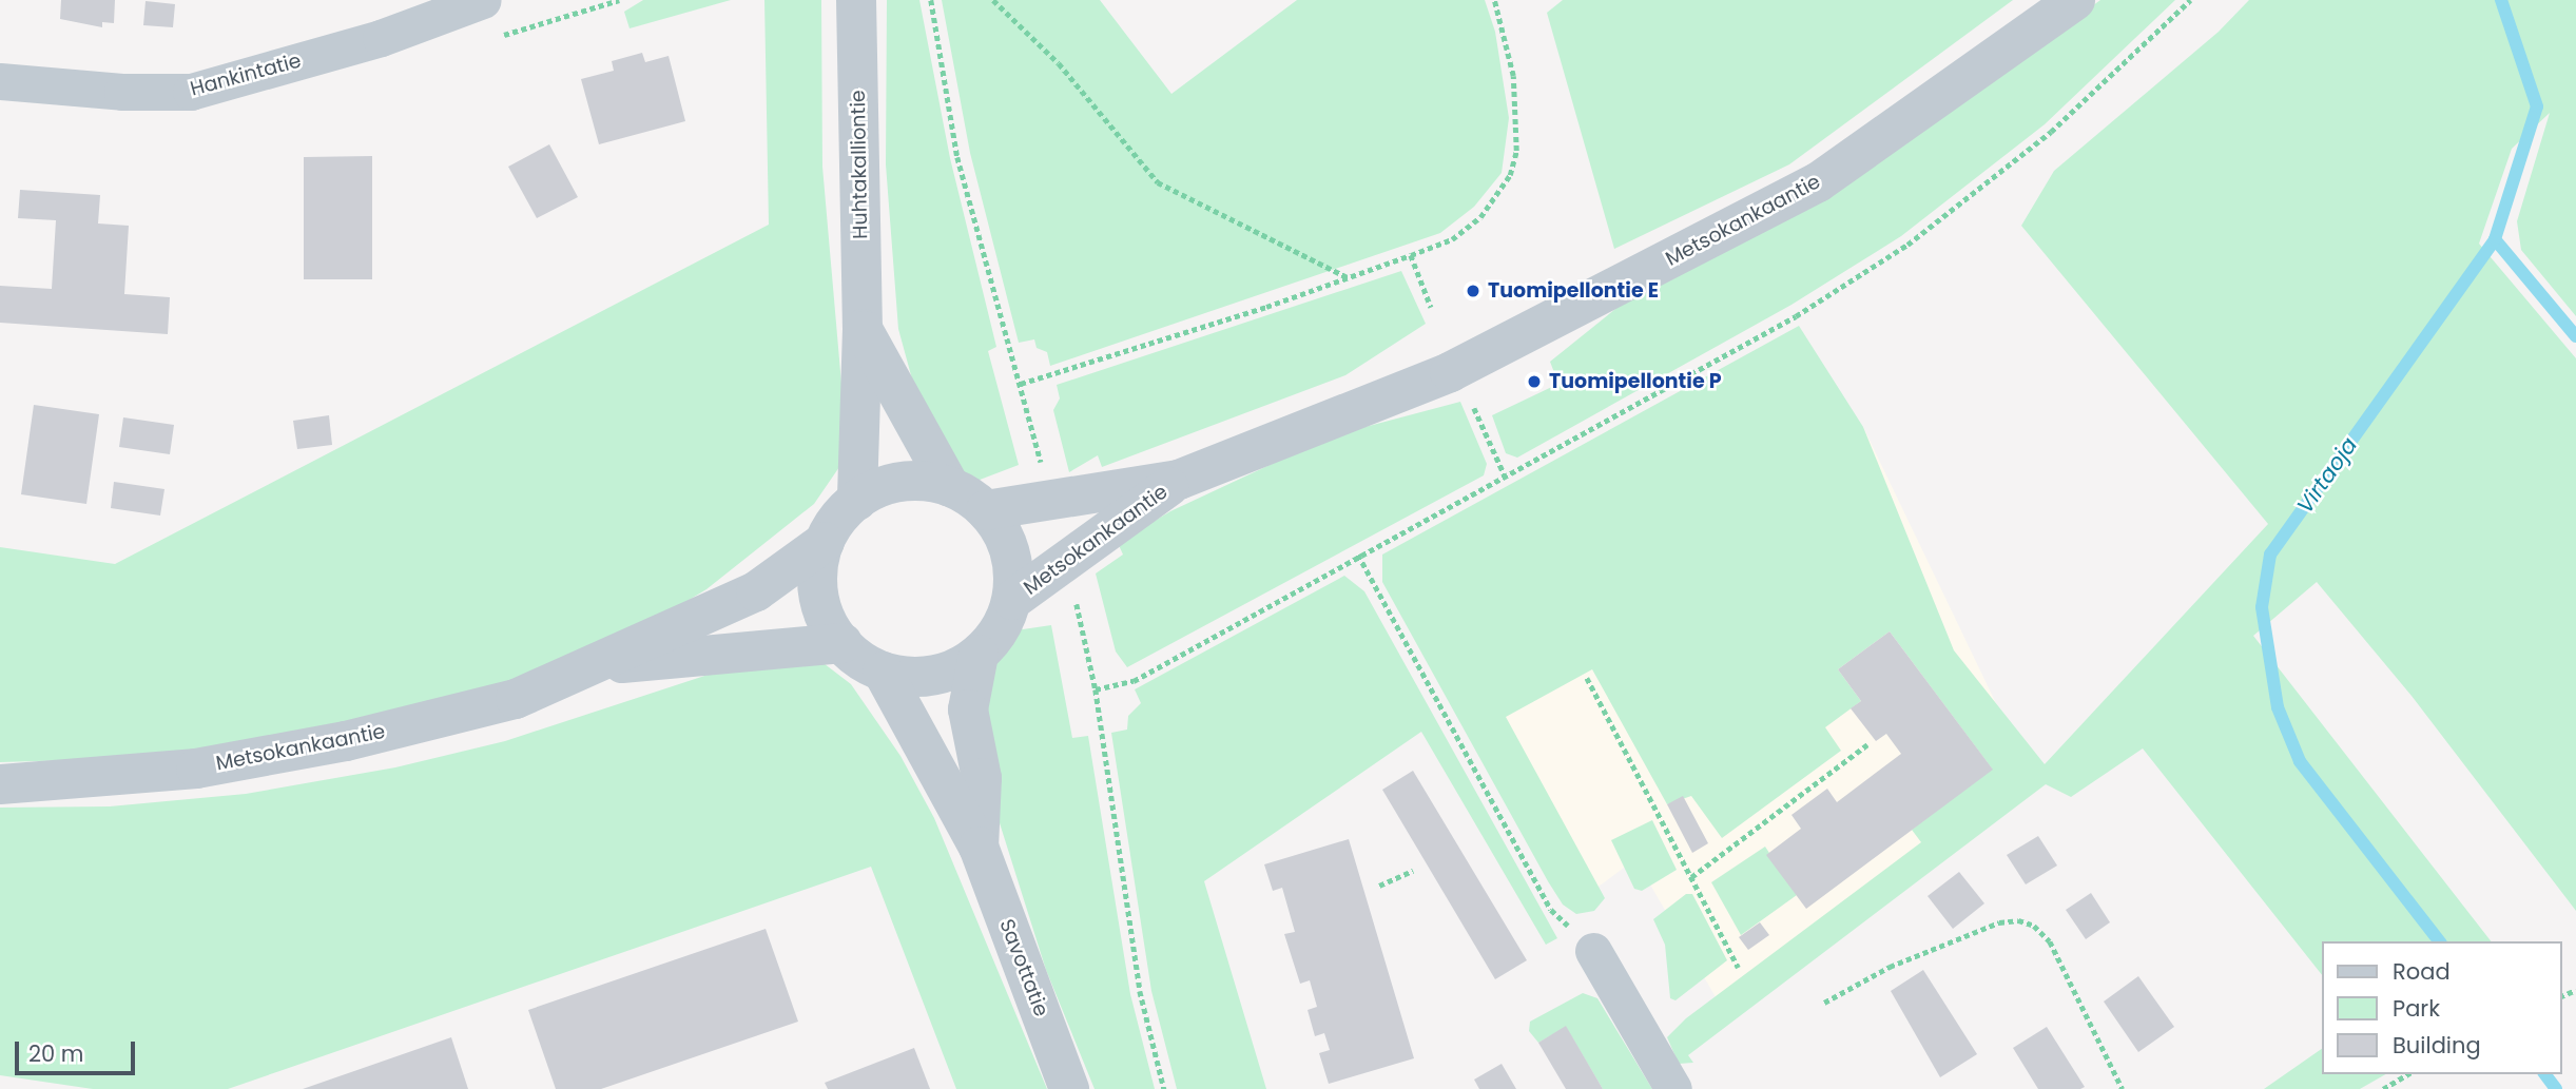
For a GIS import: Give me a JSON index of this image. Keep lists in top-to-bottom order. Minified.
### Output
{"streets":{"street":["Hankintatie","Huhtakalliontie","Metsokankaantie","Savottatie"]},"crossings":[["Huhtakalliontie","Metsokankaantie"],["Huhtakalliontie","Savottatie"],["Metsokankaantie","Savottatie"]],"water":["Virtaoja"],"places":["Tuomipellontie E","Tuomipellontie P"],"legend":["Road","Park","Building"],"scale_bar":"20 m"}
